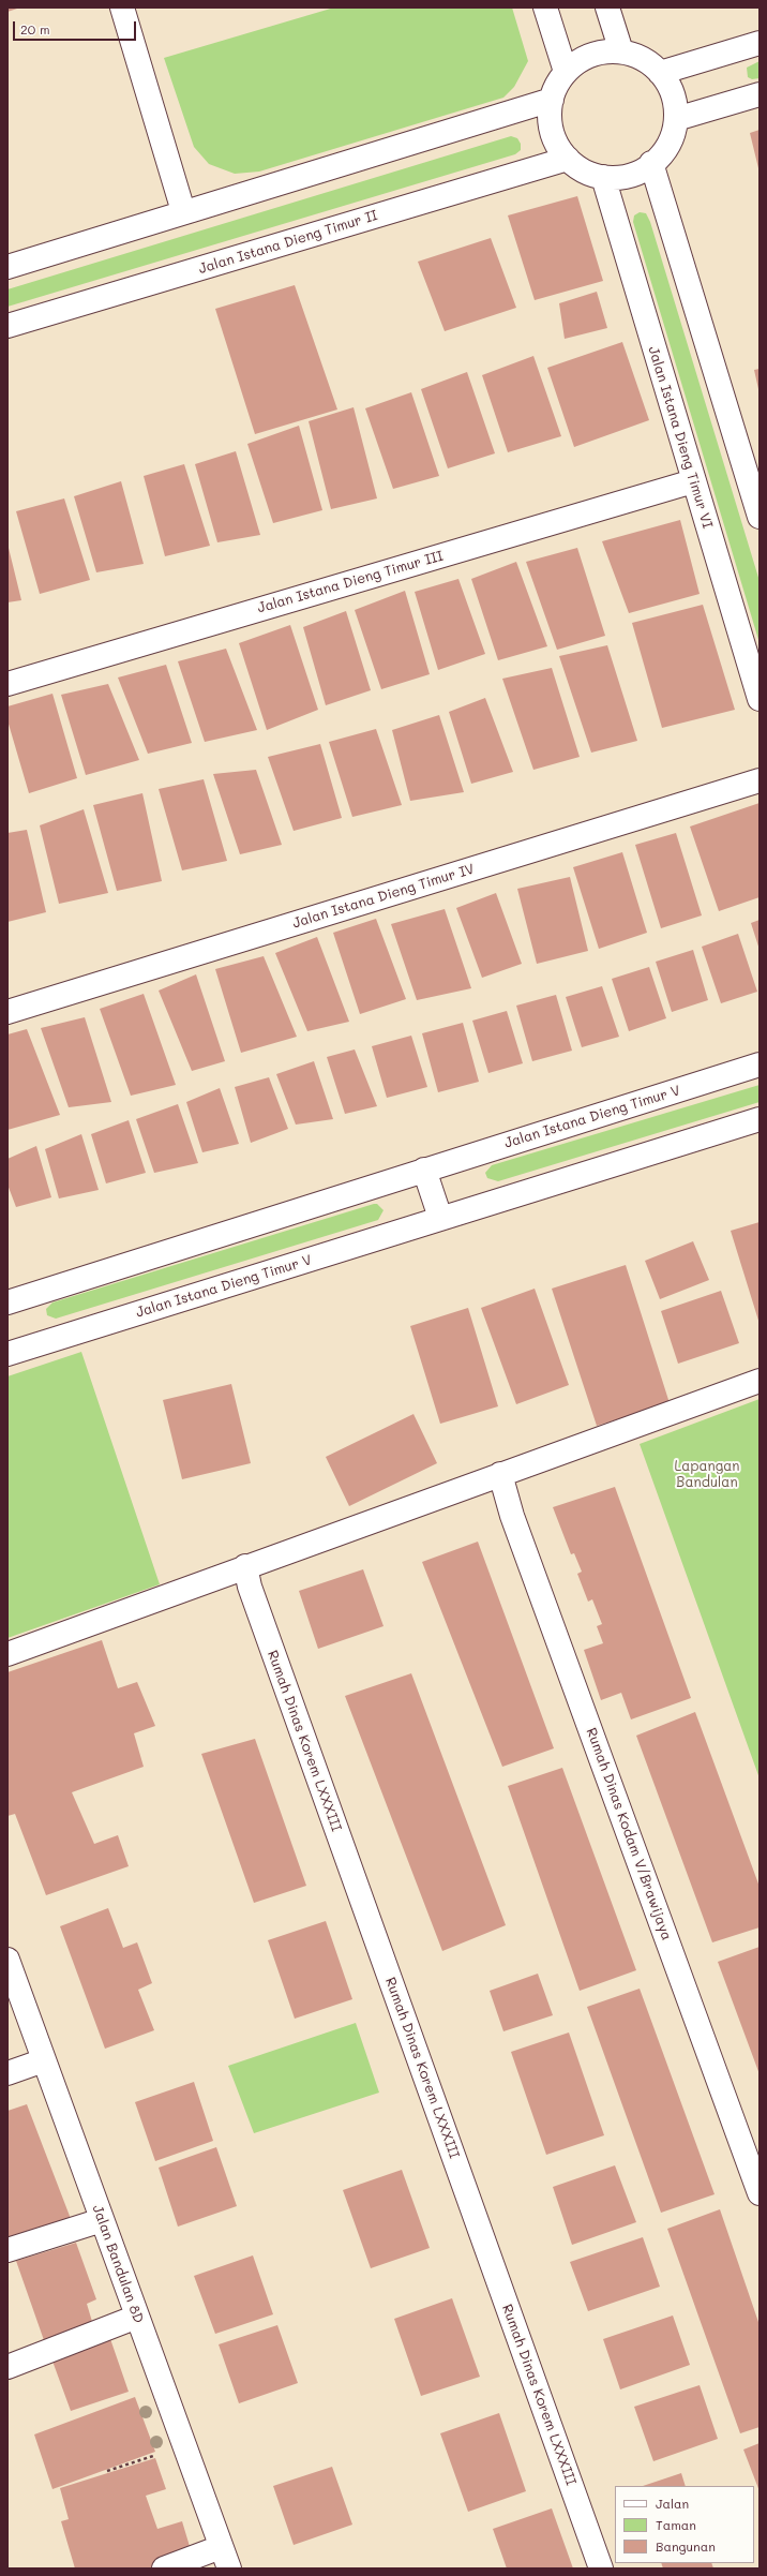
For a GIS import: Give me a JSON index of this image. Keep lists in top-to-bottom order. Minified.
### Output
{"streets":{"street":["Jalan Istana Dieng Timur II","Jalan Istana Dieng Timur VI","Jalan Istana Dieng Timur III","Jalan Istana Dieng Timur IV","Jalan Istana Dieng Timur V","Rumah Dinas Korem LXXXIII","Rumah Dinas Kodam V/Brawijaya","Jalan Bandulan 8D"]},"crossings":[["Jalan Istana Dieng Timur II","Jalan Istana Dieng Timur VI"],["Jalan Istana Dieng Timur VI","Jalan Istana Dieng Timur III"]],"parks":["Lapangan Bandulan"],"legend":["Jalan","Taman","Bangunan"],"scale_bar":"20 m"}
